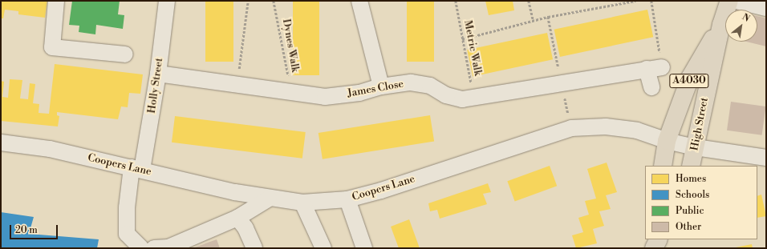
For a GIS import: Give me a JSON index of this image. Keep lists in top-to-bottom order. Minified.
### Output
{"streets":{"main road":["A4030","High Street"],"street":["Holly Street","James Close","Coopers Lane"],"path":["Dynes Walk","Metric Walk"]},"crossings":[["Dynes Walk","James Close"],["Metric Walk","James Close"],["Holly Street","James Close"],["Holly Street","Coopers Lane"],["High Street","Coopers Lane"]],"legend":["Homes","Schools","Public","Other"],"scale_bar":"20 m","north":"top right"}
